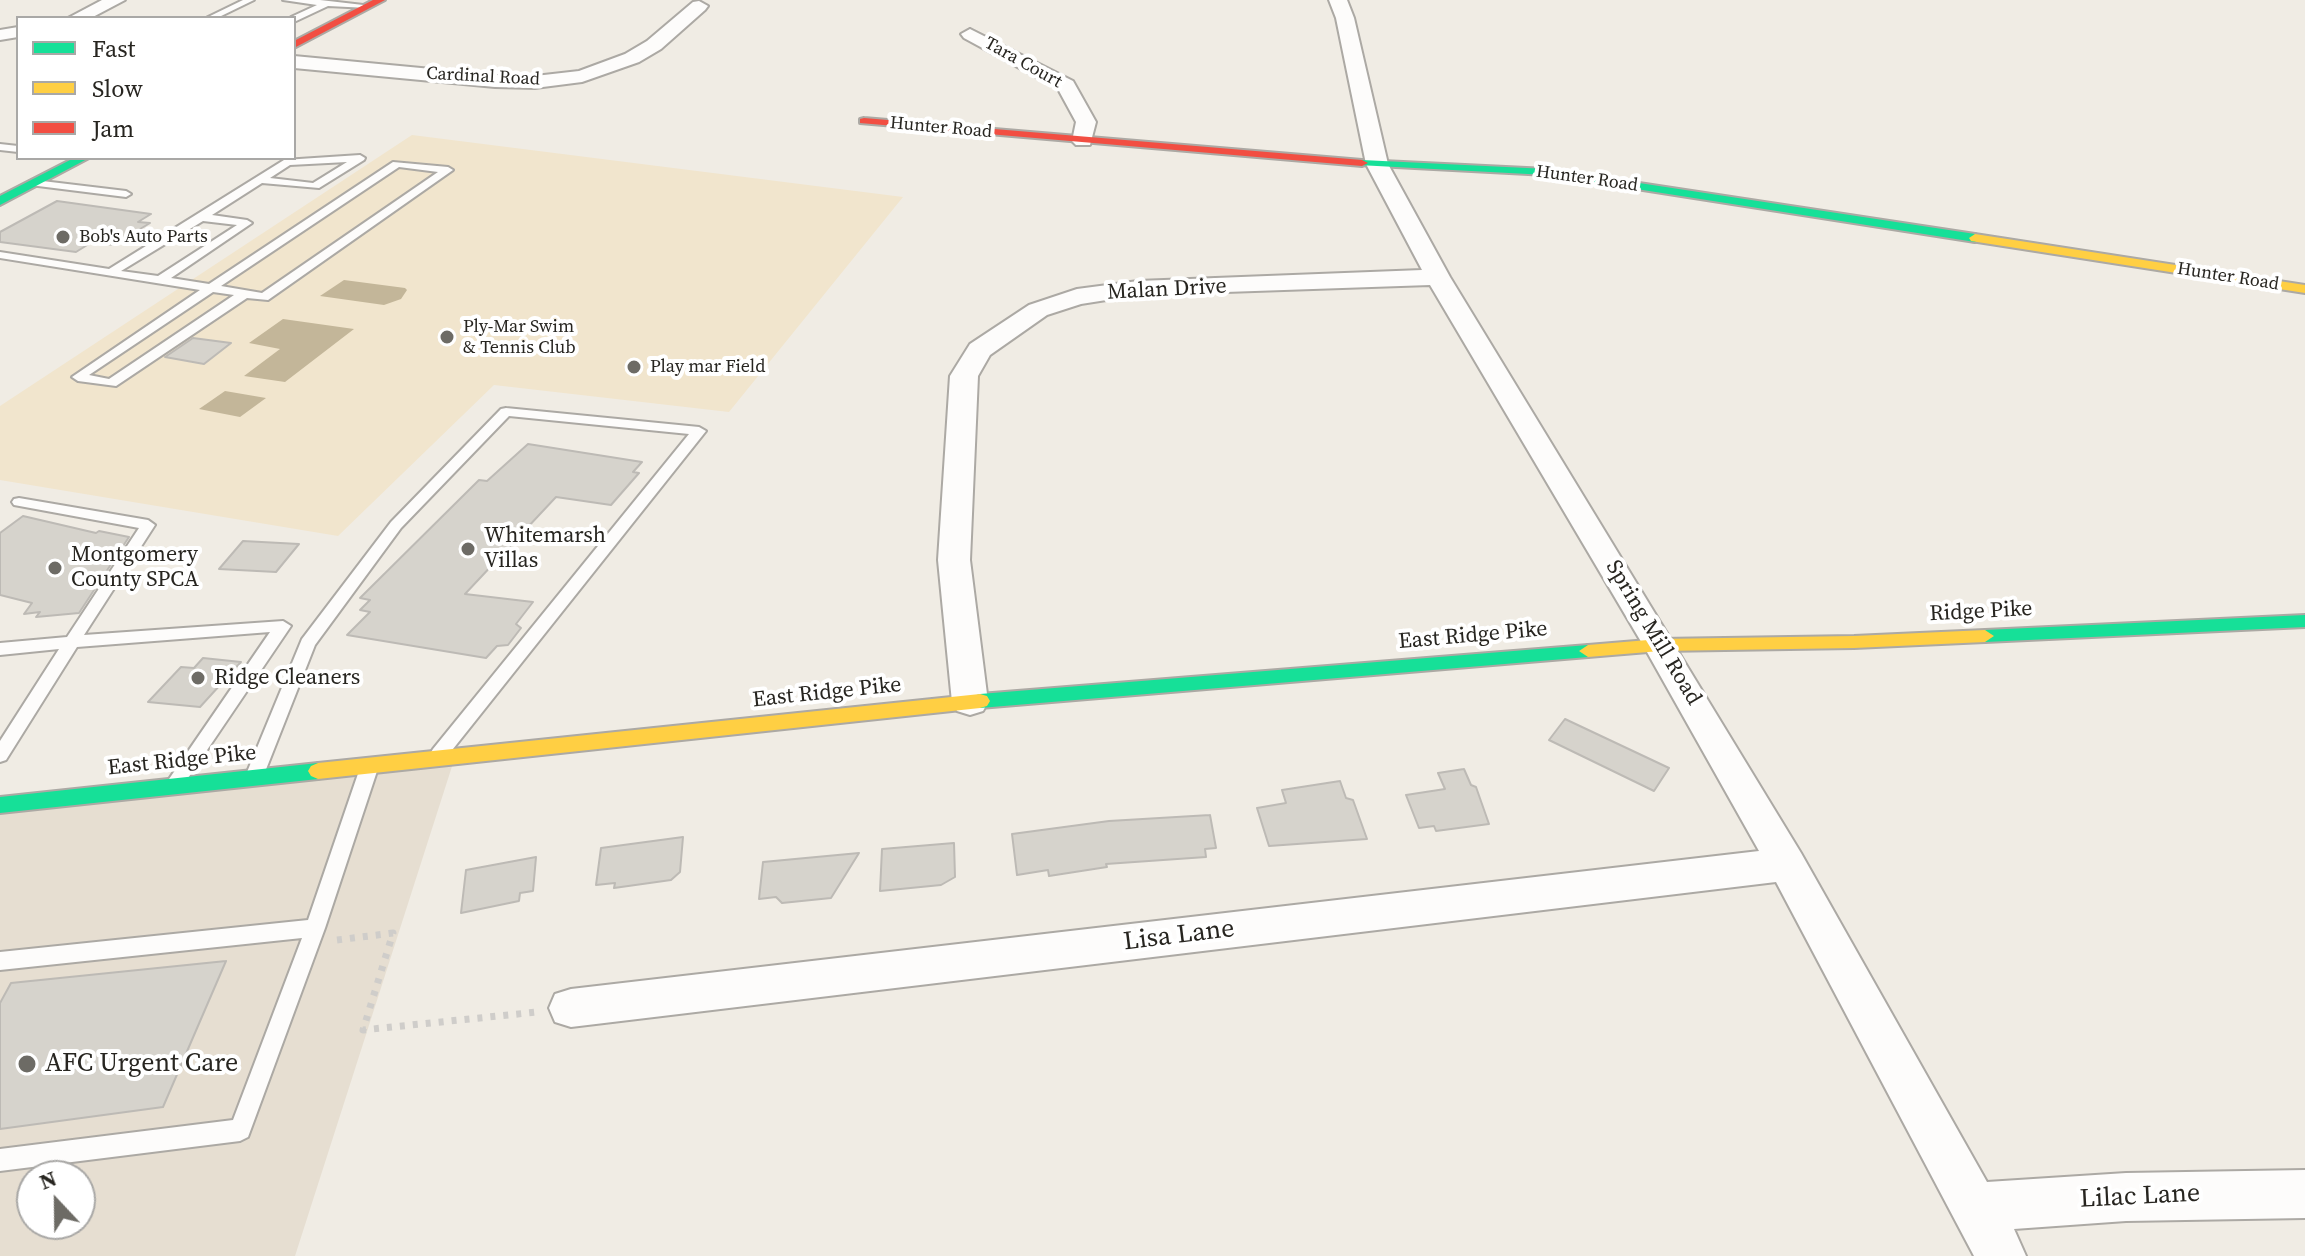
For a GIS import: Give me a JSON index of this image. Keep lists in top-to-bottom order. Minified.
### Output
{"streets":{"main road":["Hunter Road","Ridge Pike","East Ridge Pike"],"street":["Tara Court","Cardinal Road","Malan Drive","Spring Mill Road","Lisa Lane","Lilac Lane"]},"crossings":[["Tara Court","Hunter Road"],["Hunter Road","Spring Mill Road"],["Malan Drive","Spring Mill Road"],["Malan Drive","East Ridge Pike"],["Ridge Pike","Spring Mill Road"],["Ridge Pike","East Ridge Pike"],["Spring Mill Road","East Ridge Pike"],["Spring Mill Road","Lisa Lane"],["Spring Mill Road","Lilac Lane"]],"places":["Bob's Auto Parts","Ply-Mar Swim & Tennis Club","Play mar Field","Whitemarsh Villas","Montgomery County SPCA","Ridge Cleaners","AFC Urgent Care"],"legend":["Fast","Slow","Jam"],"north":"top"}
